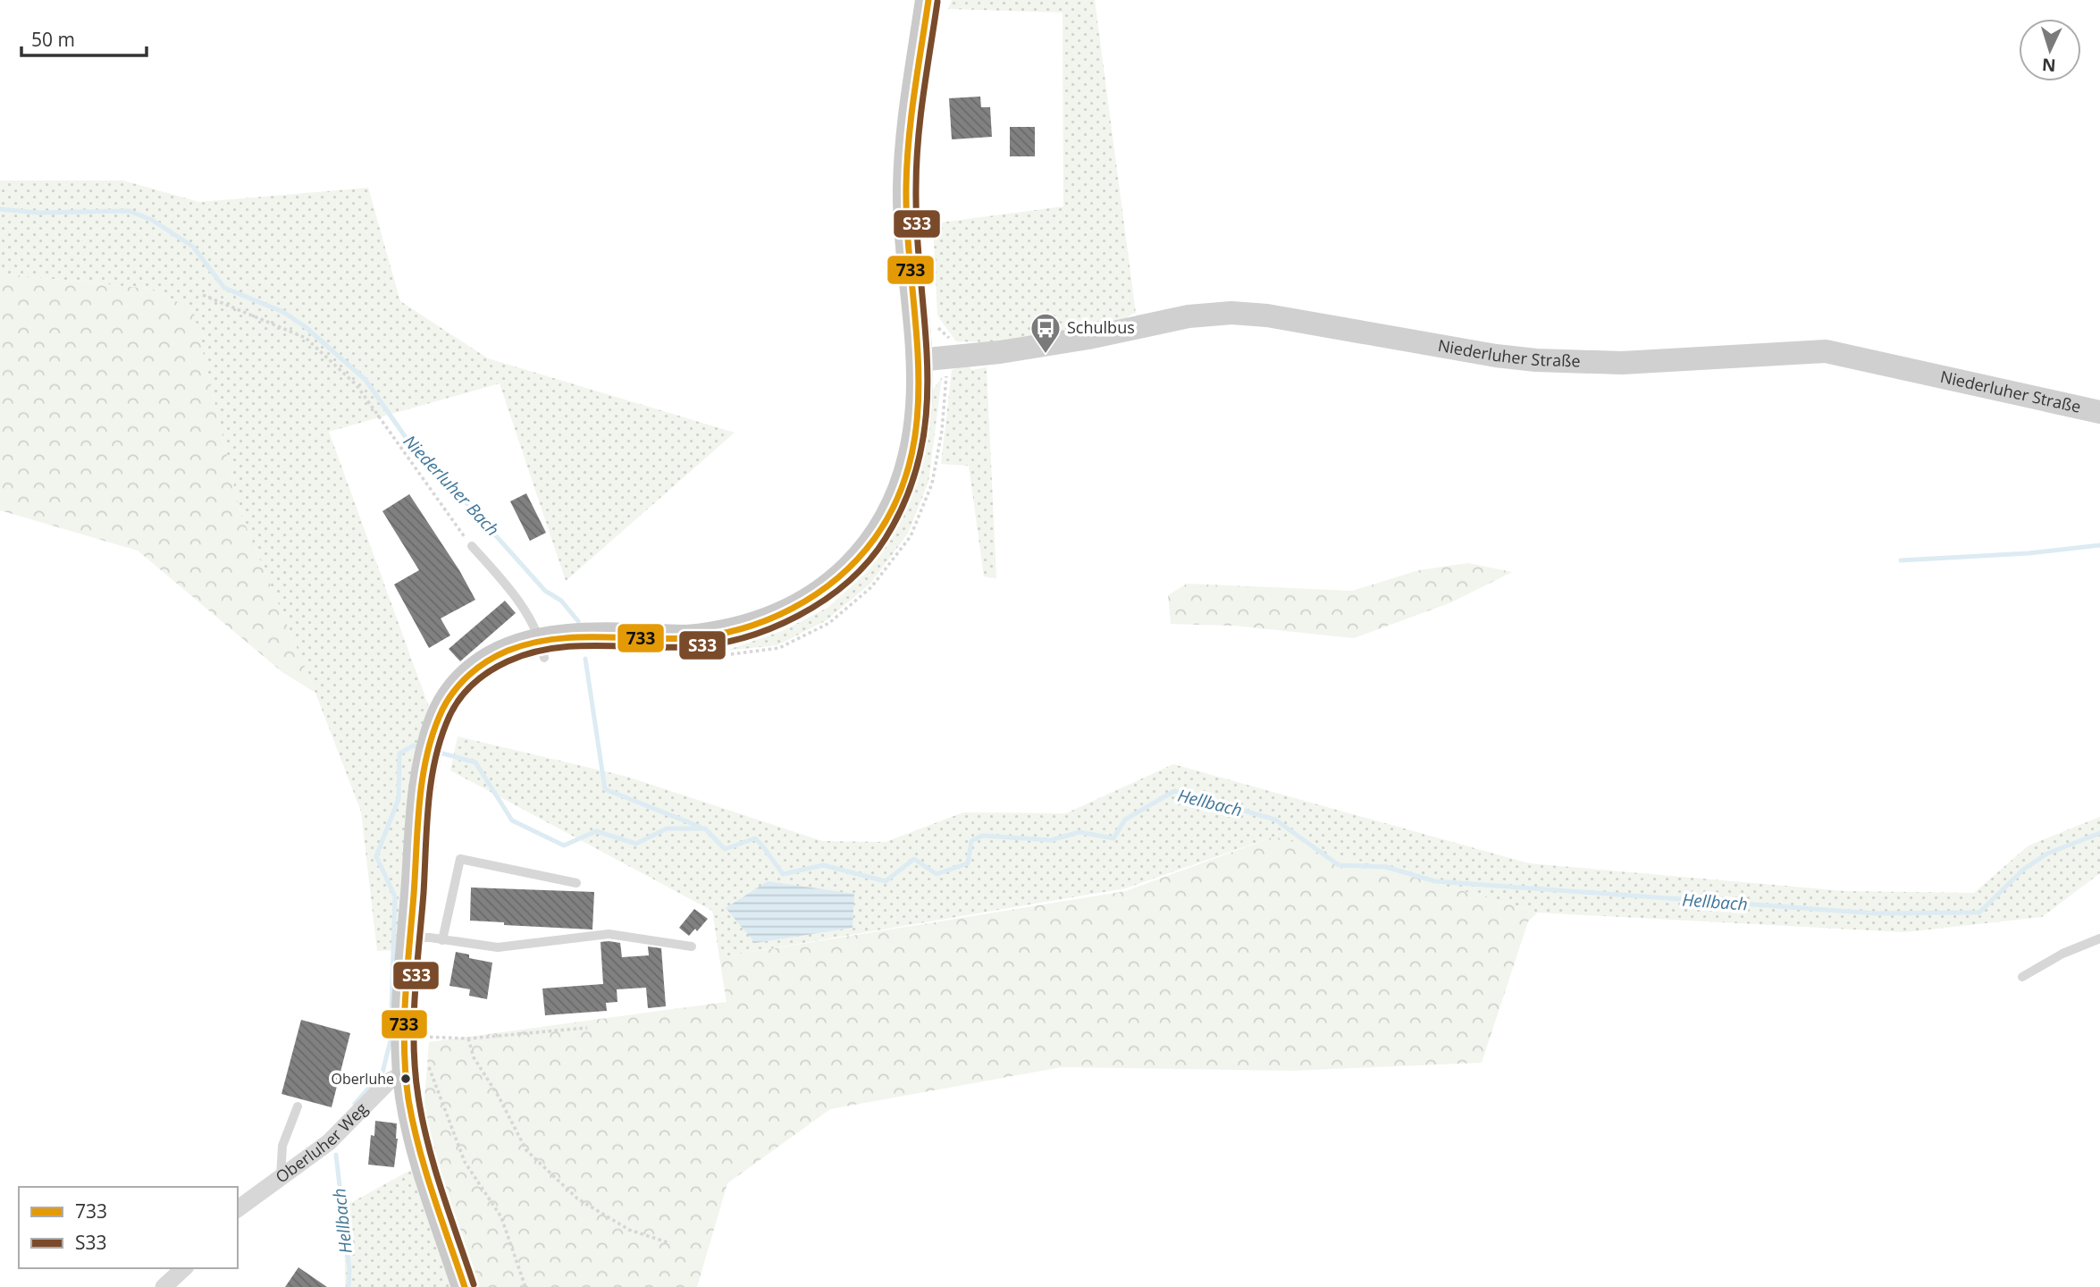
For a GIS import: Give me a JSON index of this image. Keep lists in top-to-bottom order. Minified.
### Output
{"streets":{"street":["Niederluher Straße","Oberluher Weg"]},"water":["Niederluher Bach","Hellbach"],"places":{"bus stop":["Schulbus"],"other":["Oberluhe"]},"lines":["transit line 733","transit line S33"],"legend":["733","S33"],"scale_bar":"50 m","north":"bottom"}
